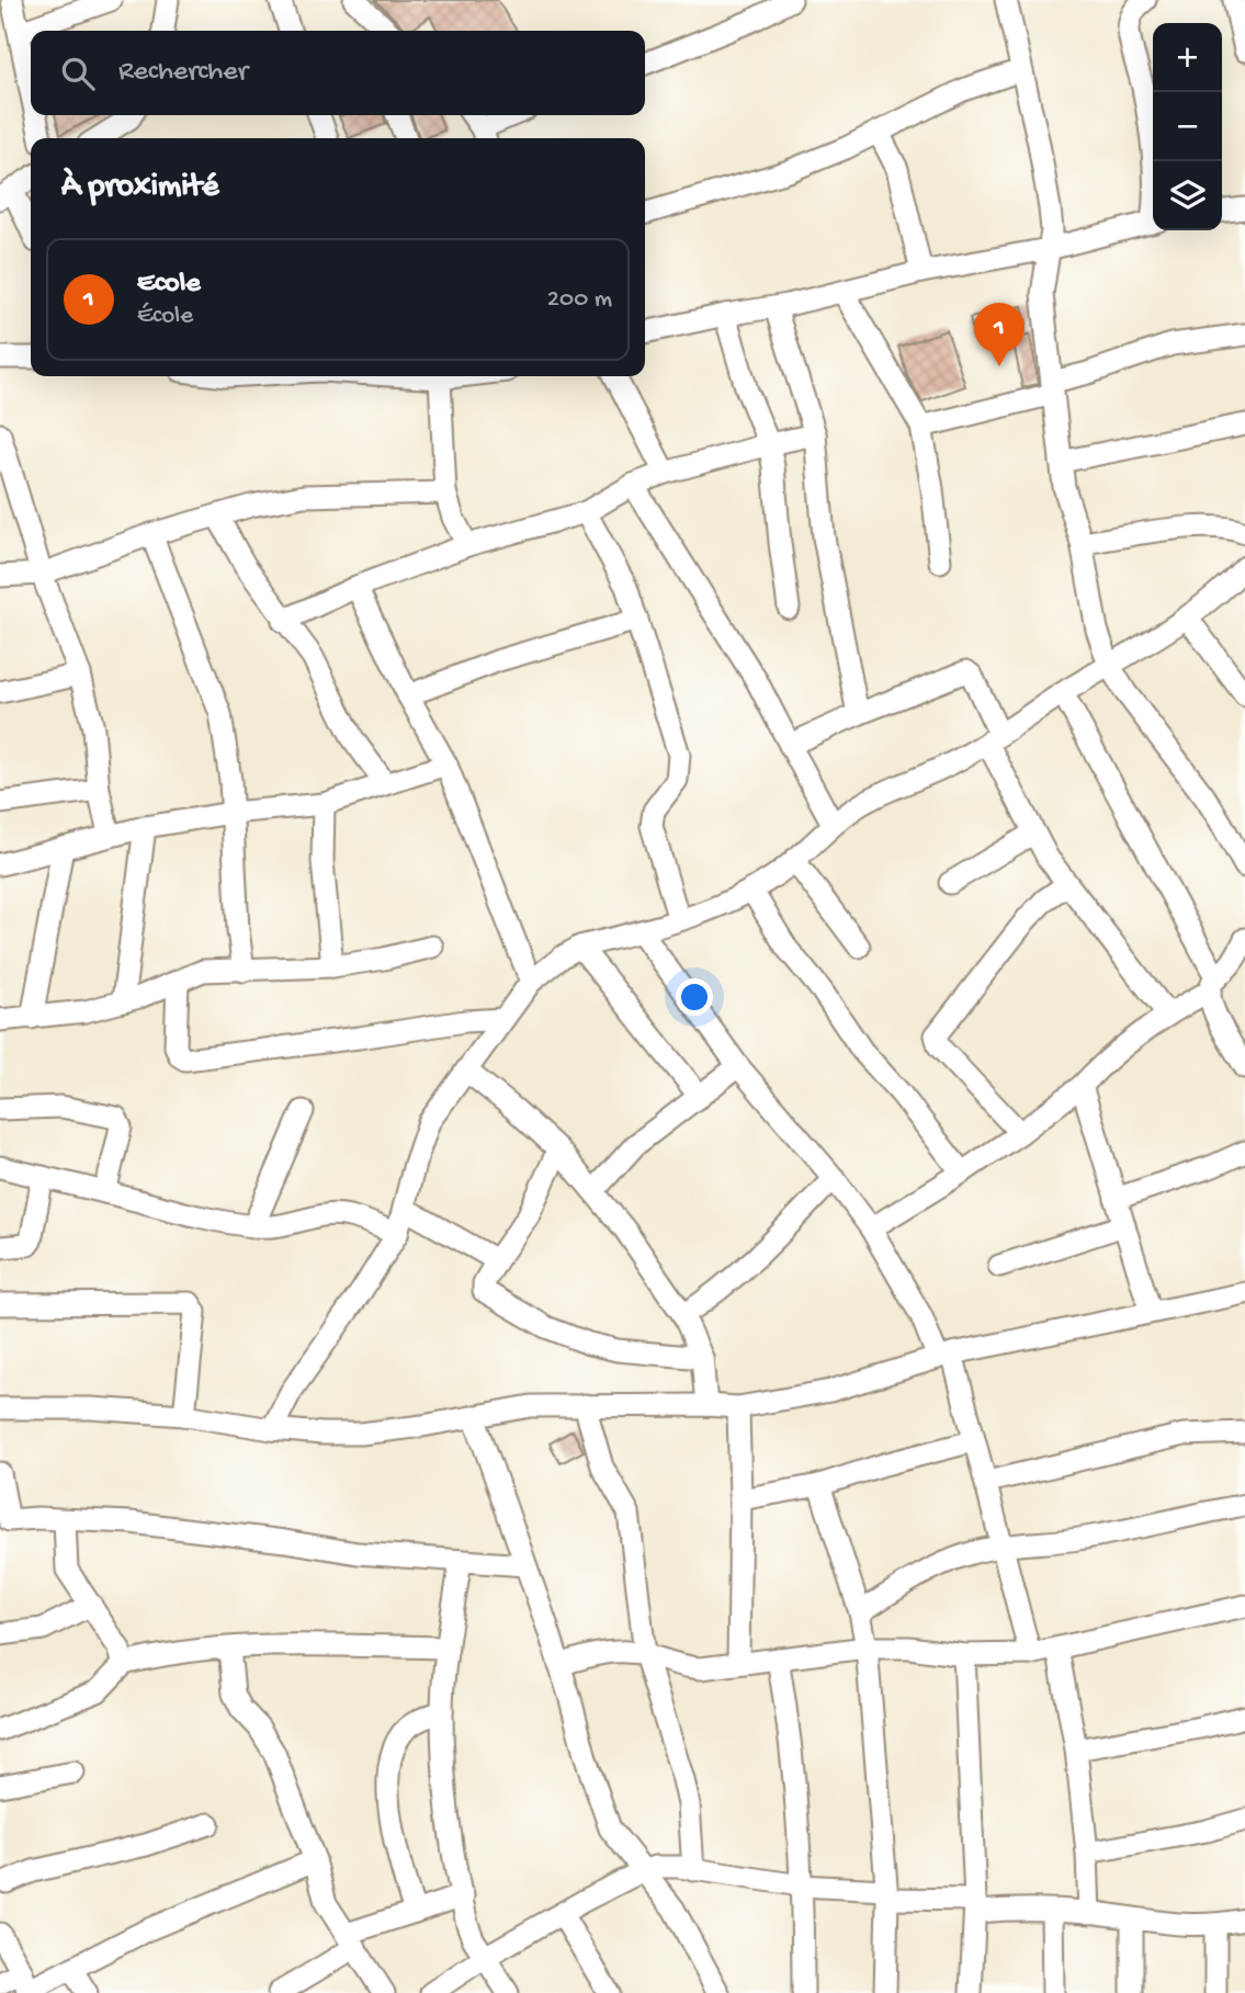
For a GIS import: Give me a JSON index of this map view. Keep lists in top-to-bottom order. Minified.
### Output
{"page":{"map_buttons":["+","−"],"search":"Rechercher","heading":"À proximité","list":[{"mark":"1","name":"Ecole","note":"École","value":"200 m"}],"pins":"1"}}
